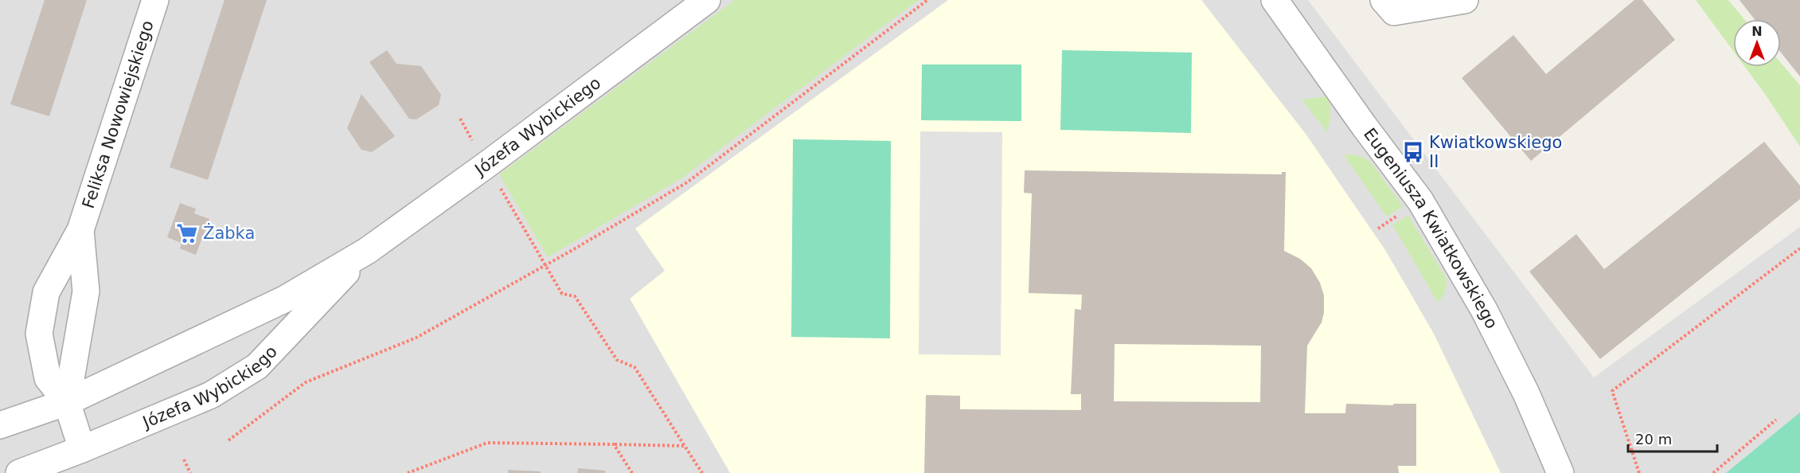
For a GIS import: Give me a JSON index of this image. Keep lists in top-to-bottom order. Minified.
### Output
{"streets":{"street":["Feliksa Nowowiejskiego","Józefa Wybickiego","Eugeniusza Kwiatkowskiego"]},"crossings":[["Feliksa Nowowiejskiego","Józefa Wybickiego"]],"places":{"bus stop":["Kwiatkowskiego II"],"supermarket":["Żabka"]},"scale_bar":"20 m","north":"top"}
